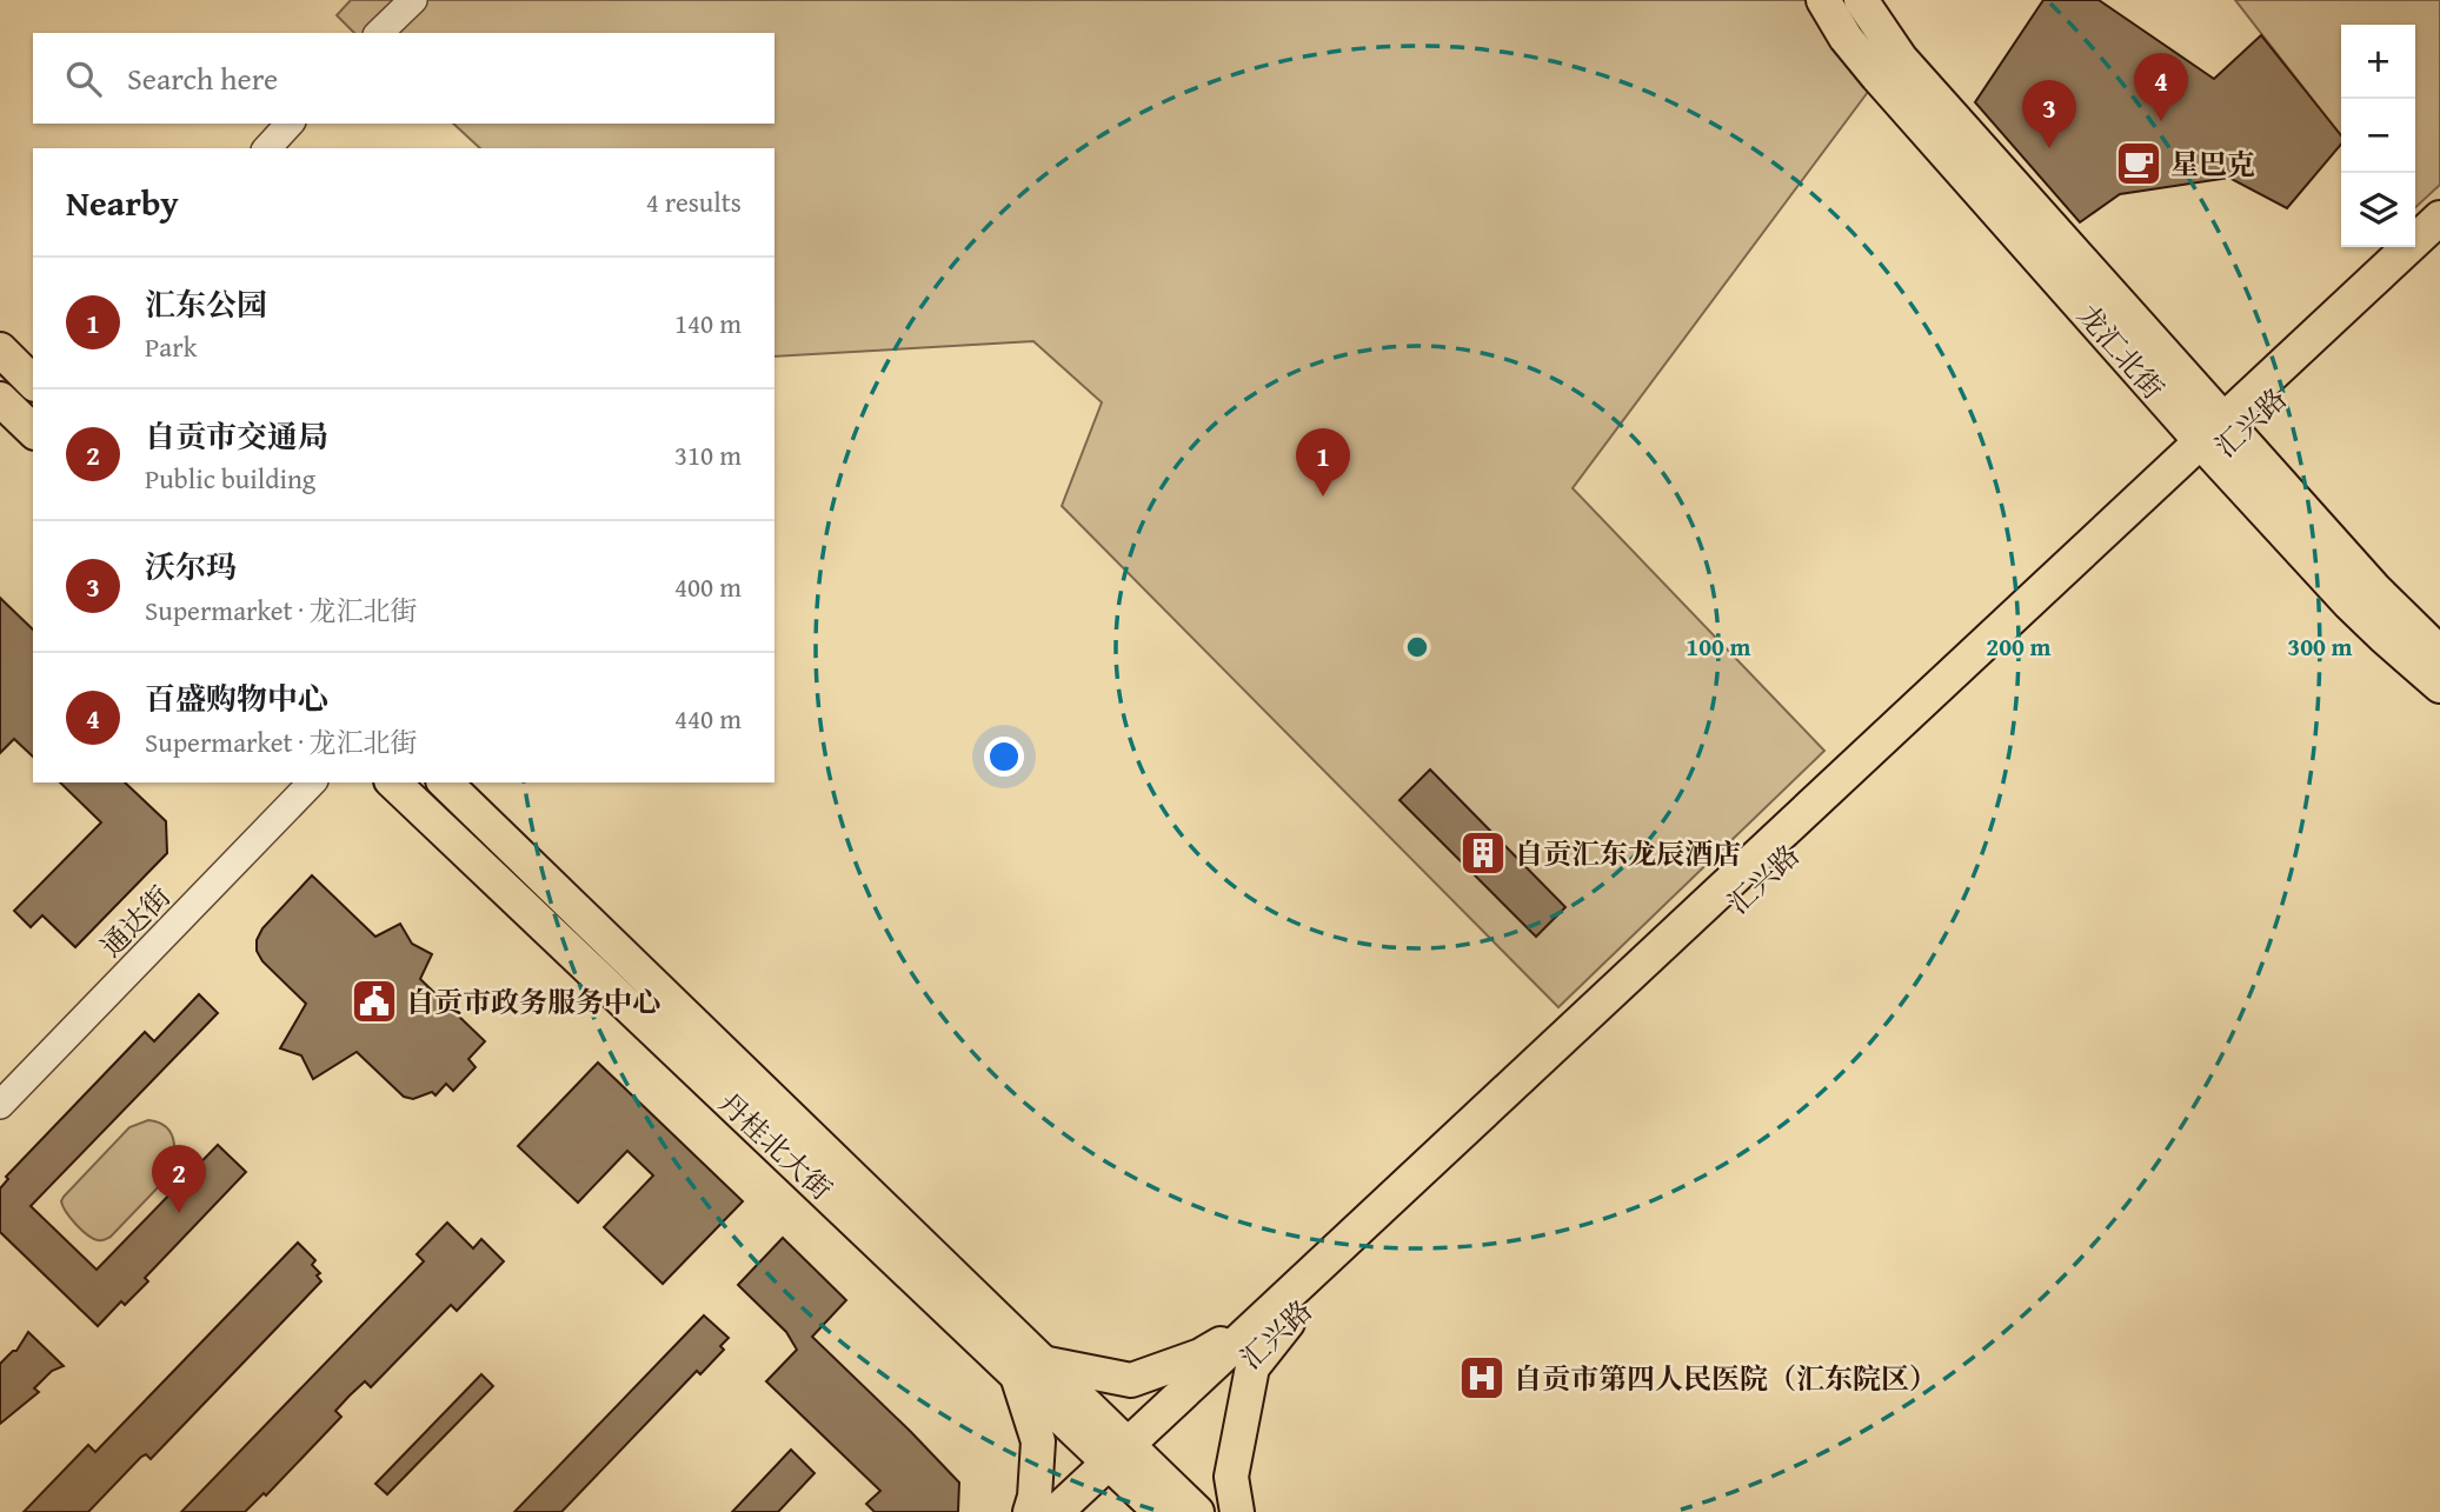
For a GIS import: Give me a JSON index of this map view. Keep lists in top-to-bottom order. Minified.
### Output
{"streets":{"main road":["龙汇北街","汇兴路","丹桂北大街"],"street":["通达街"]},"crossings":[["龙汇北街","汇兴路"],["汇兴路","丹桂北大街"]],"places":{"cafe":["星巴克"],"building":["自贡汇东龙辰酒店"],"public building":["自贡市政务服务中心"],"hospital":["自贡市第四人民医院（汇东院区）"]},"page":{"map_buttons":["+","−"],"search":"Search here","pins":["4","3","1","2"],"heading":["Nearby","4 results"],"list":[{"mark":"1","name":"汇东公园","note":"Park","value":"140 m"},{"mark":"2","name":"自贡市交通局","note":"Public building","value":"310 m"},{"mark":"3","name":"沃尔玛","note":"Supermarket · 龙汇北街","value":"400 m"},{"mark":"4","name":"百盛购物中心","note":"Supermarket · 龙汇北街","value":"440 m"}]},"rings":["100 m","200 m","300 m"]}
